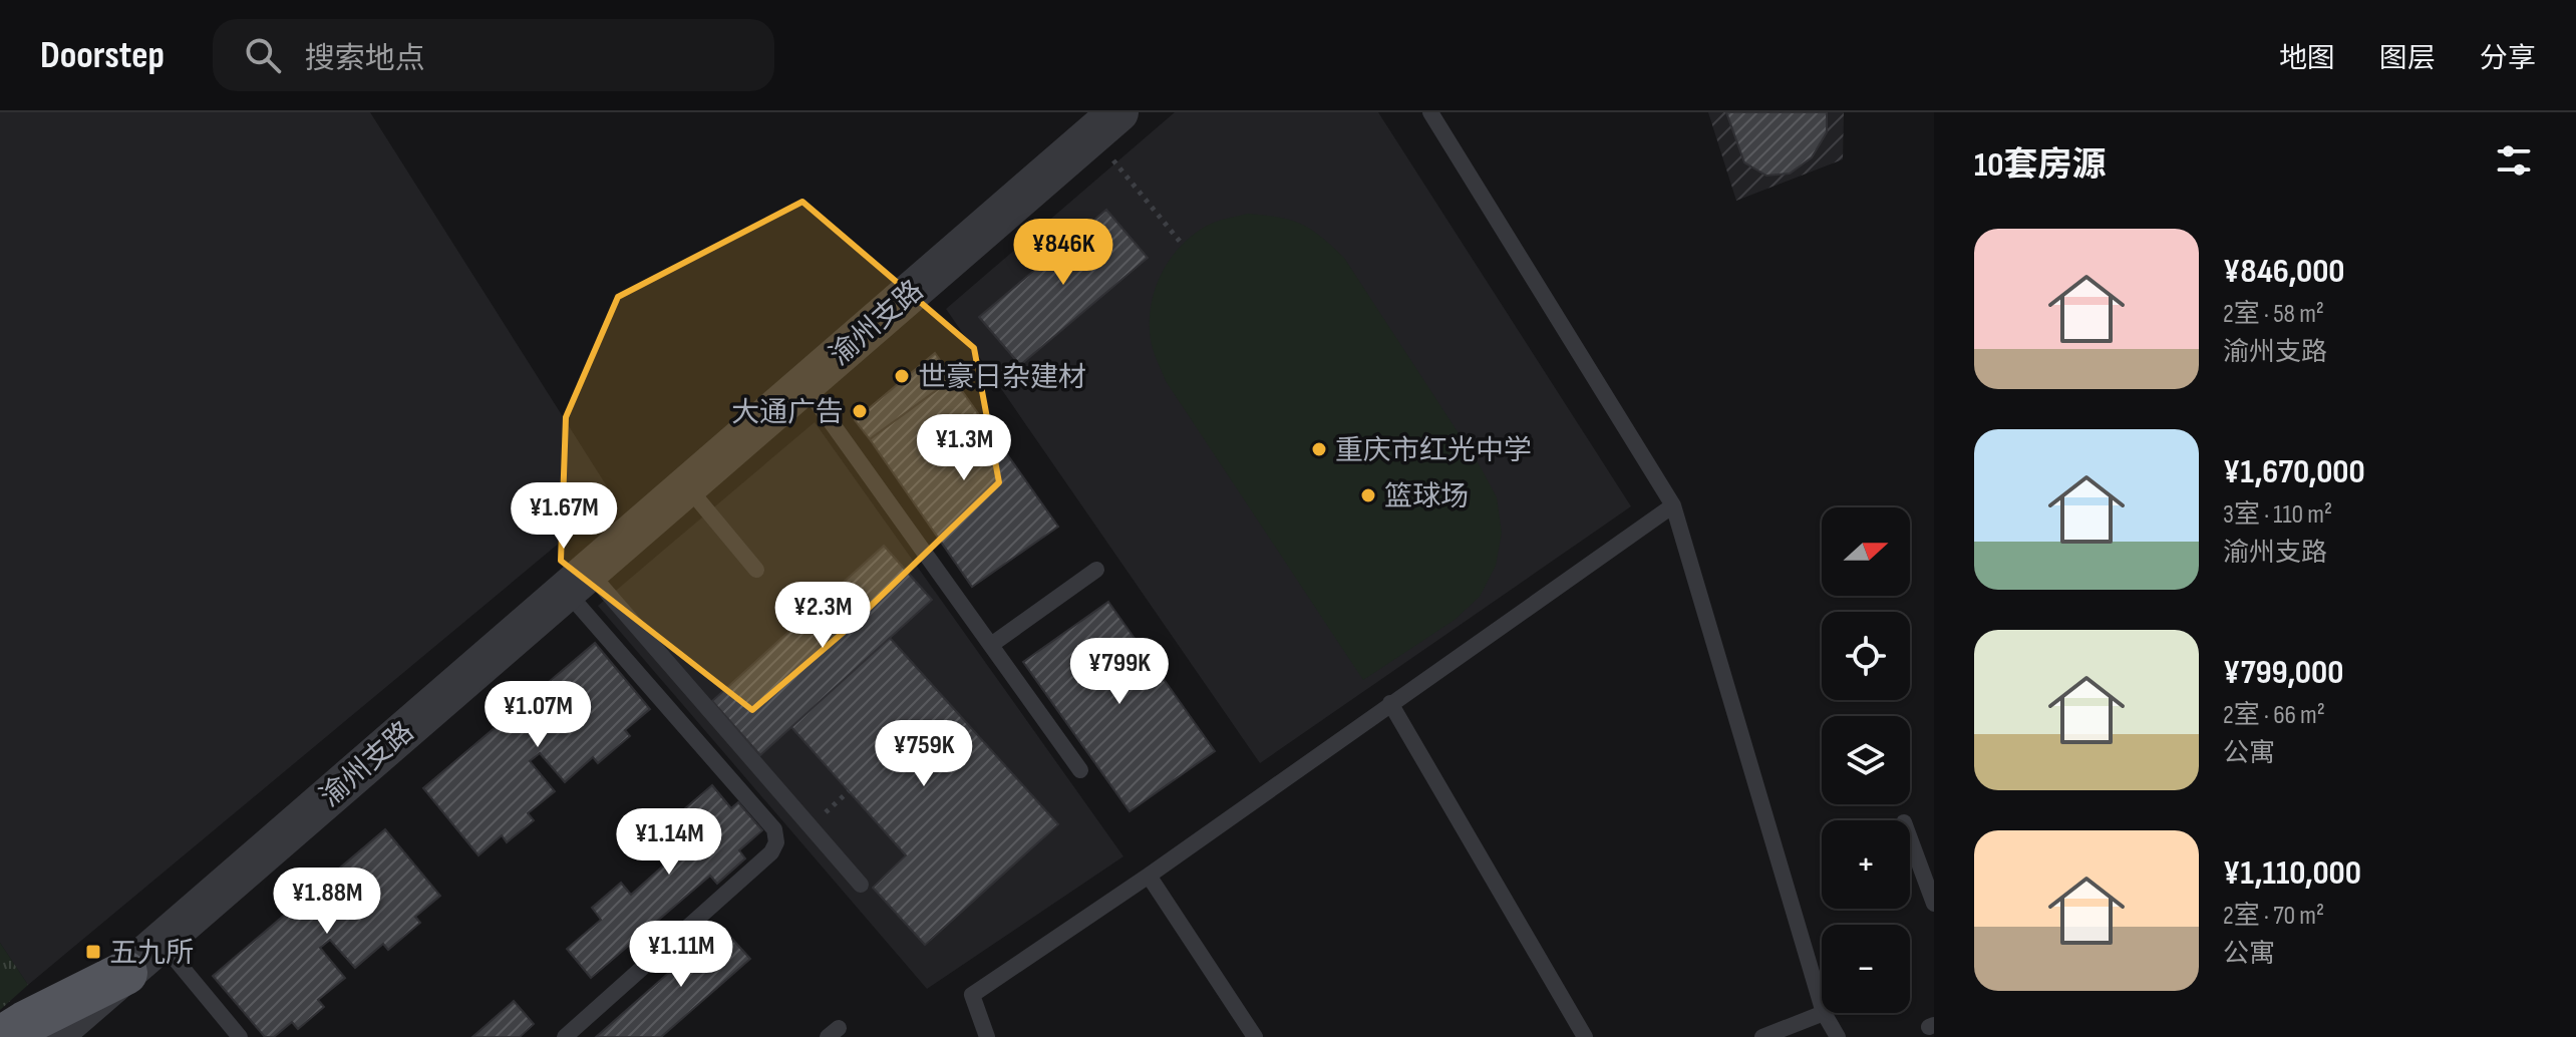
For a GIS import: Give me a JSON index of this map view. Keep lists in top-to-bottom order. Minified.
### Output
{"streets":{"street":["渝州支路"]},"places":{"other":["世豪日杂建材","大通广告","重庆市红光中学","篮球场"],"transit":["五九所"]},"north":"right","page":{"header":"Doorstep","search":"搜索地点","nav":["地图","图层","分享"],"heading":"10套房源","list":[{"name":"¥846,000","note":"2室 · 58 m² · 渝州支路"},{"name":"¥1,670,000","note":"3室 · 110 m² · 渝州支路"},{"name":"¥799,000","note":"2室 · 66 m² · 公寓"},{"name":"¥1,110,000","note":"2室 · 70 m² · 公寓"}],"price":["¥846K","¥1.3M","¥1.67M","¥2.3M","¥799K","¥1.07M","¥759K","¥1.14M","¥1.88M","¥1.11M"],"map_buttons":["+","−"]}}
